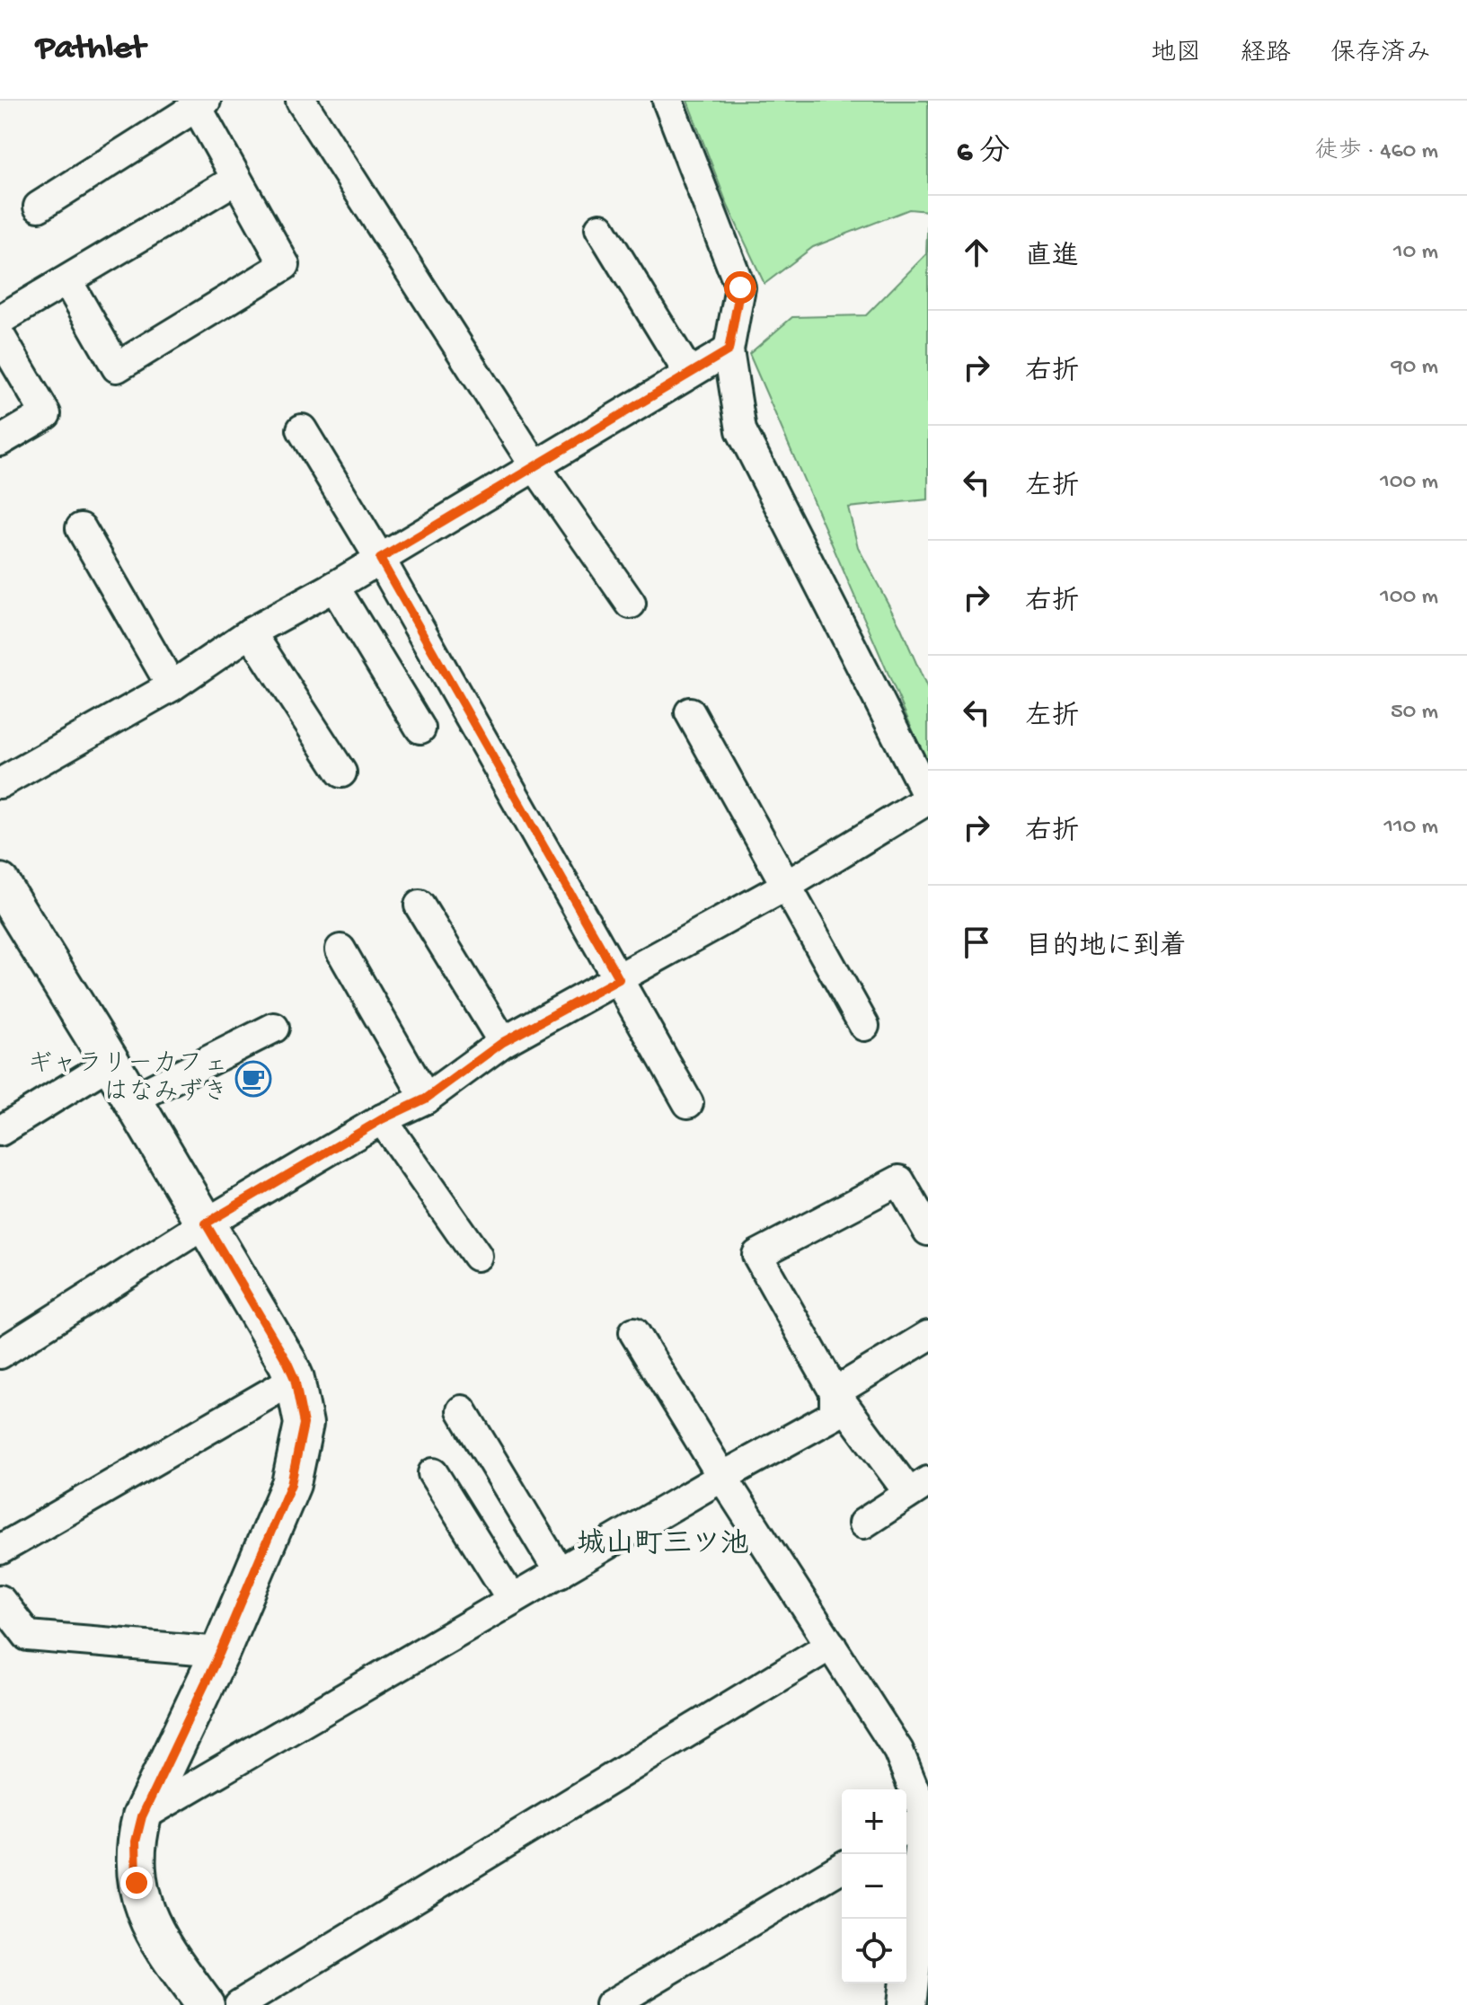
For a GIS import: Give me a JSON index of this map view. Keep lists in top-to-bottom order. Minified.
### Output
{"districts":["城山町三ツ池"],"places":{"cafe":["ギャラリーカフェ はなみずき"]},"page":{"header":"Pathlet","nav":["地図","経路","保存済み"],"heading":["6 分","徒歩 · 460 m"],"list":[["直進","10 m"],["右折","90 m"],["左折","100 m"],["右折","100 m"],["左折","50 m"],["右折","110 m"],"目的地に到着"],"map_buttons":["+","−"]}}
